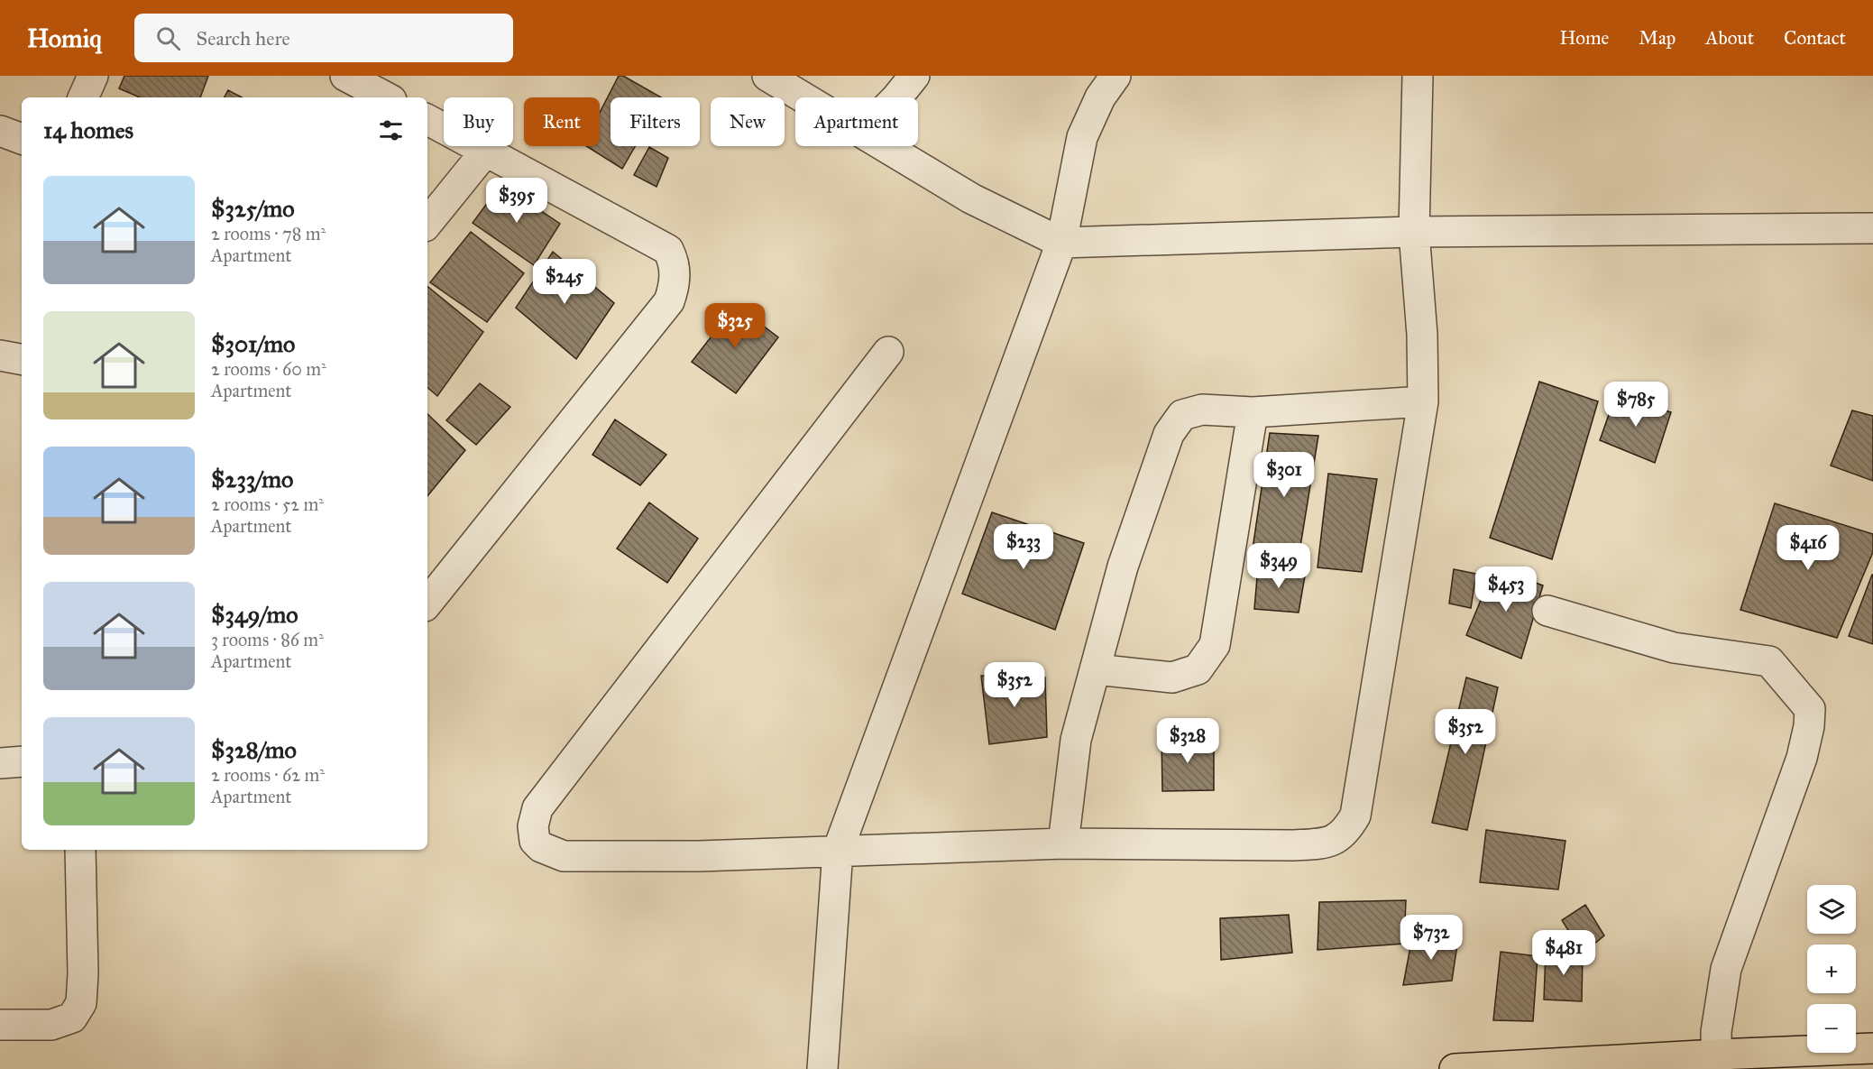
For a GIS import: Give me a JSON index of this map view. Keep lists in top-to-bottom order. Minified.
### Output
{"page":{"header":"Homiq","search":"Search here","nav":["Home","Map","About","Contact"],"chip":["Buy","Rent","Filters","New","Apartment"],"heading":"14 homes","list":[{"name":"$325/mo","note":"2 rooms · 78 m² · Apartment"},{"name":"$301/mo","note":"2 rooms · 60 m² · Apartment"},{"name":"$233/mo","note":"2 rooms · 52 m² · Apartment"},{"name":"$349/mo","note":"3 rooms · 86 m² · Apartment"},{"name":"$328/mo","note":"2 rooms · 62 m² · Apartment"}],"price":["$395","$245","$325","$785","$301","$233","$416","$349","$453","$352","$352","$328","$732","$481"],"map_buttons":["+","−"]}}
